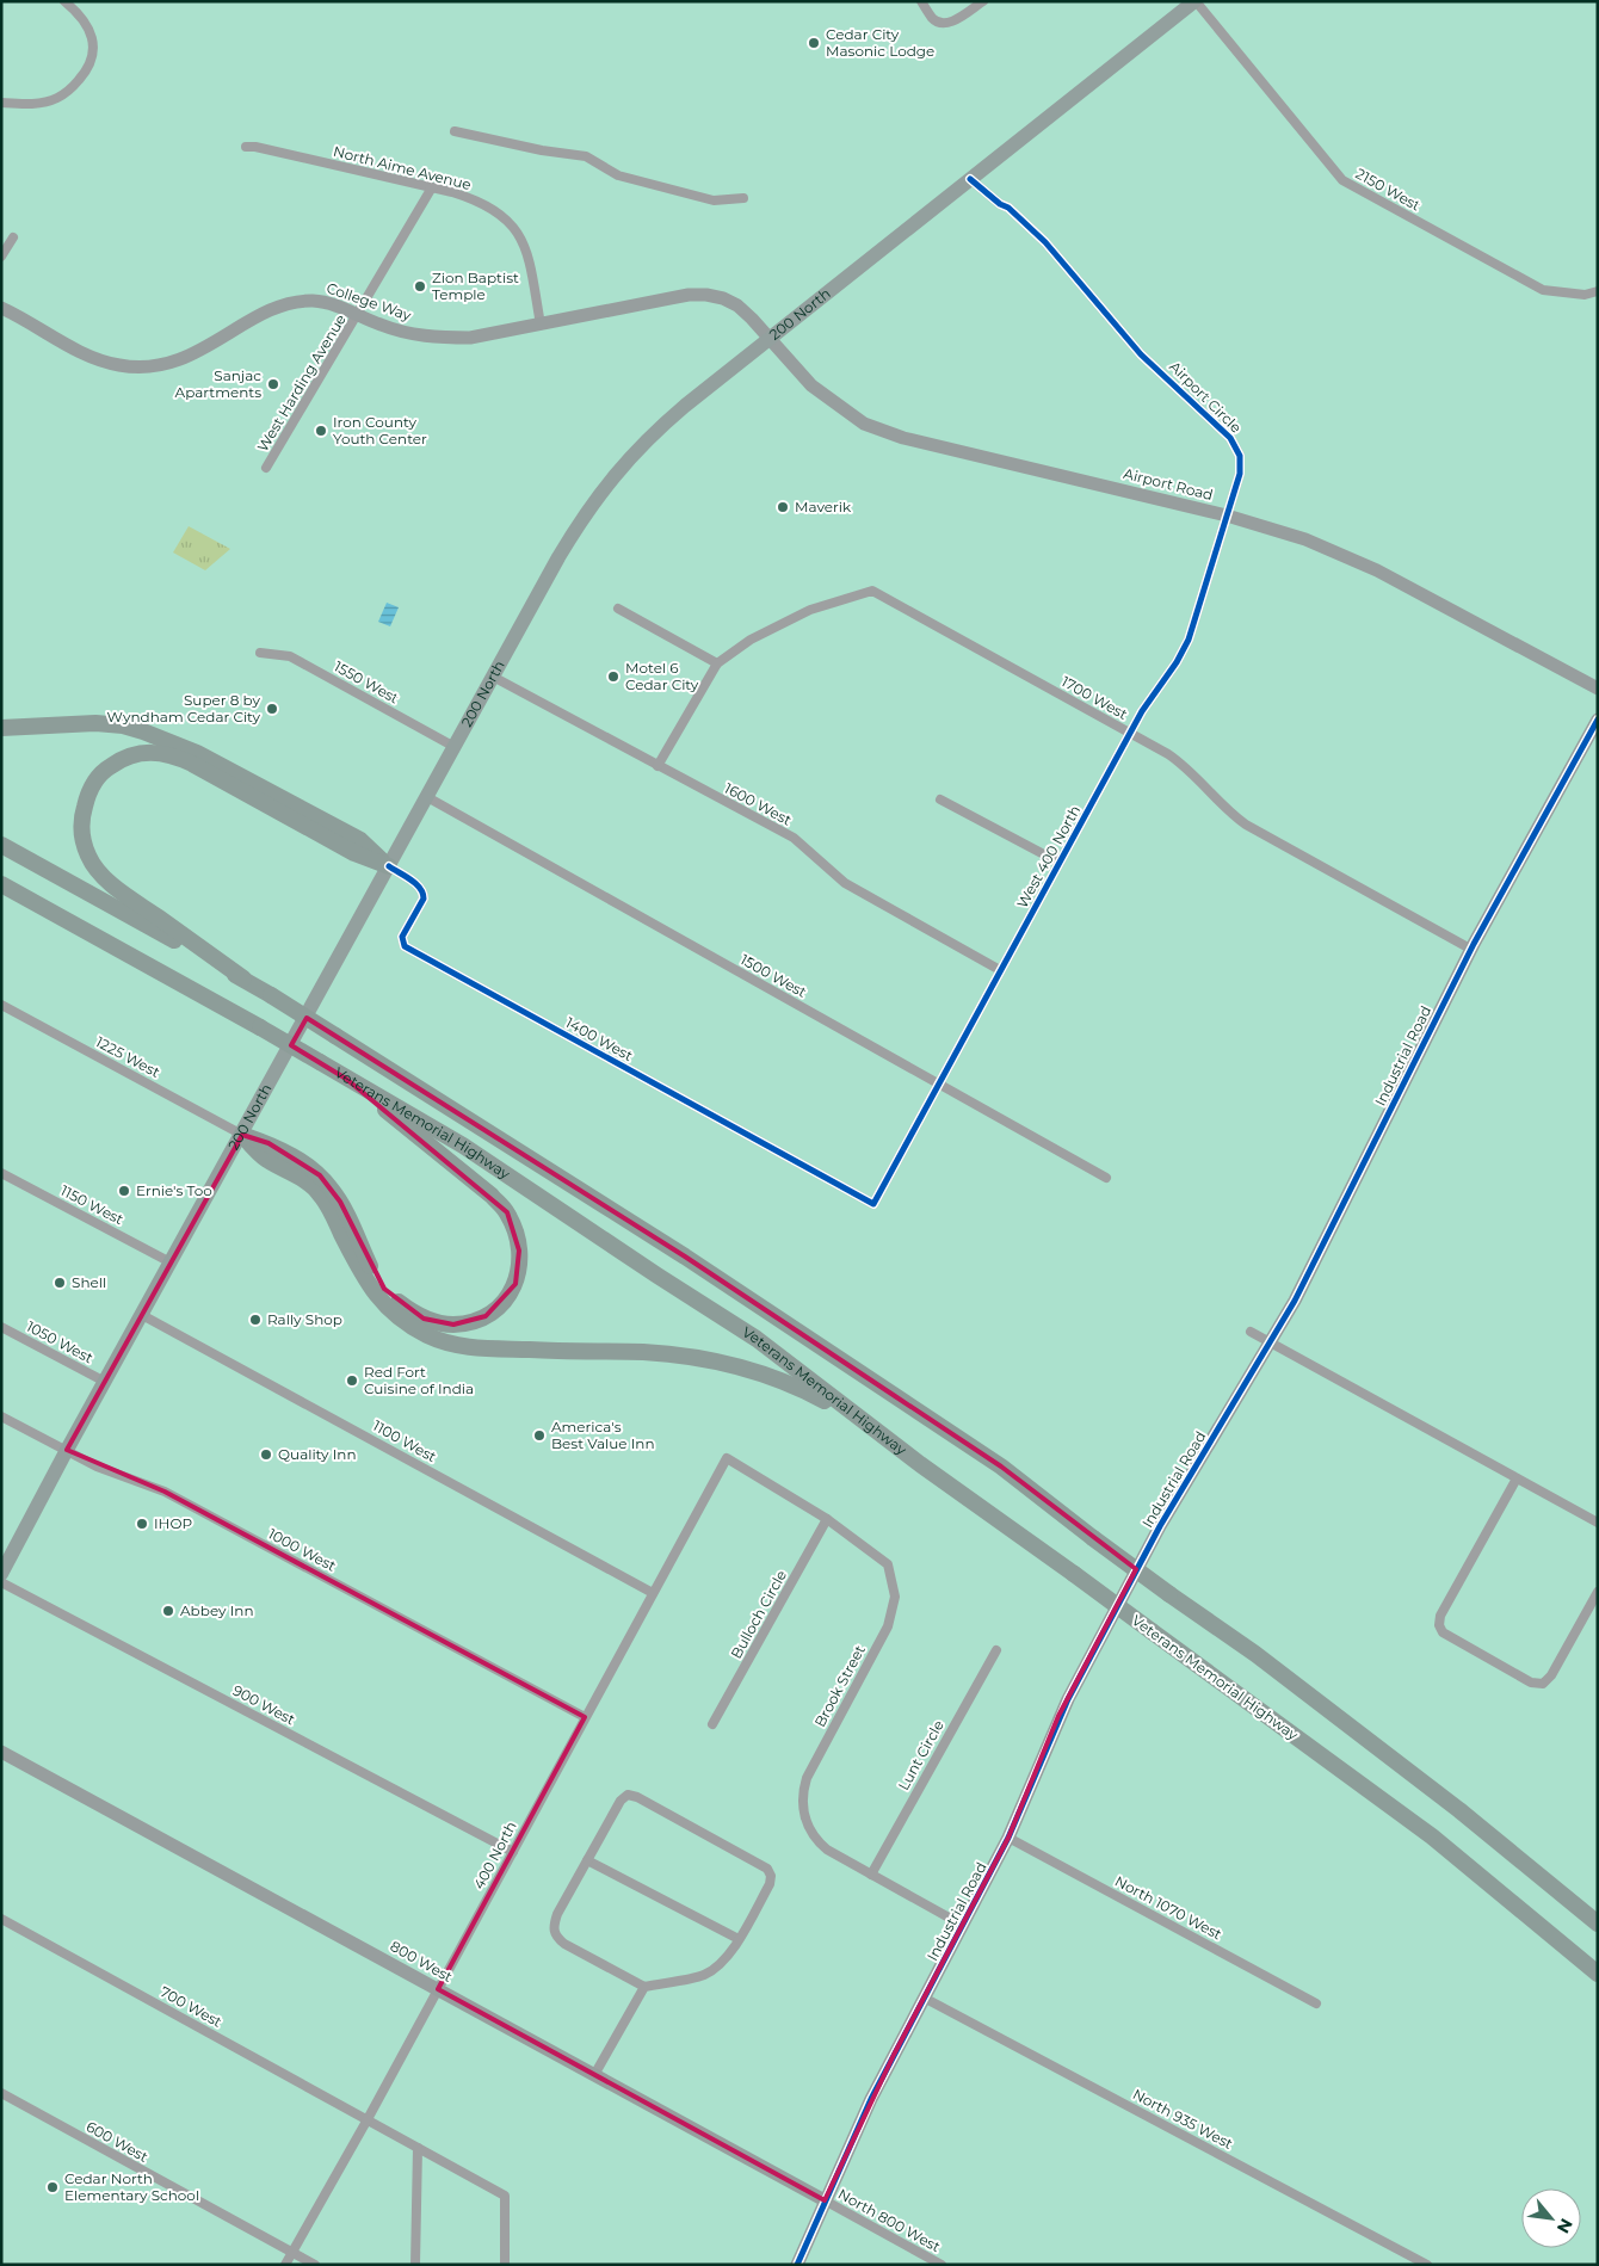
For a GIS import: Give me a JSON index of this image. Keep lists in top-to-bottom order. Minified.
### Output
{"streets":{"highway":["Veterans Memorial Highway"],"main road":["200 North"],"street":["North Aime Avenue","2150 West","College Way","West Harding Avenue","Airport Circle","Airport Road","1550 West","1700 West","1600 West","West 400 North","1500 West","1400 West","Industrial Road","1225 West","1150 West","1050 West","1100 West","1000 West","Bulloch Circle","Brook Street","900 West","Lunt Circle","400 North","North 1070 West","800 West","700 West","North 935 West","600 West","North 800 West"]},"crossings":[["North Aime Avenue","College Way"],["North Aime Avenue","West Harding Avenue"],["2150 West","200 North"],["College Way","200 North"],["College Way","West Harding Avenue"],["College Way","Airport Road"],["200 North","Airport Circle"],["200 North","Airport Road"],["200 North","1550 West"],["200 North","1600 West"],["200 North","1500 West"],["200 North","1400 West"],["200 North","1225 West"],["200 North","1150 West"],["200 North","1050 West"],["200 North","1100 West"],["200 North","1000 West"],["Airport Circle","Airport Road"],["Airport Circle","West 400 North"],["Airport Road","West 400 North"],["1700 West","1600 West"],["1700 West","West 400 North"],["1700 West","Industrial Road"],["1600 West","West 400 North"],["West 400 North","1500 West"],["West 400 North","1400 West"],["Industrial Road","Brook Street"],["Industrial Road","North 1070 West"],["Industrial Road","800 West"],["Industrial Road","North 935 West"],["Industrial Road","North 800 West"],["1100 West","400 North"],["1000 West","400 North"],["Bulloch Circle","Brook Street"],["Brook Street","Lunt Circle"],["Brook Street","400 North"],["900 West","400 North"],["400 North","800 West"],["400 North","700 West"],["400 North","600 West"],["800 West","North 800 West"]],"places":["Cedar City Masonic Lodge","Zion Baptist Temple","Sanjac Apartments","Iron County Youth Center","Maverik","Motel 6 Cedar City","Super 8 by Wyndham Cedar City","Ernie's Too","Shell","Rally Shop","Red Fort Cuisine of India","America's Best Value Inn","Quality Inn","IHOP","Abbey Inn","Cedar North Elementary School"],"north":"bottom right"}
